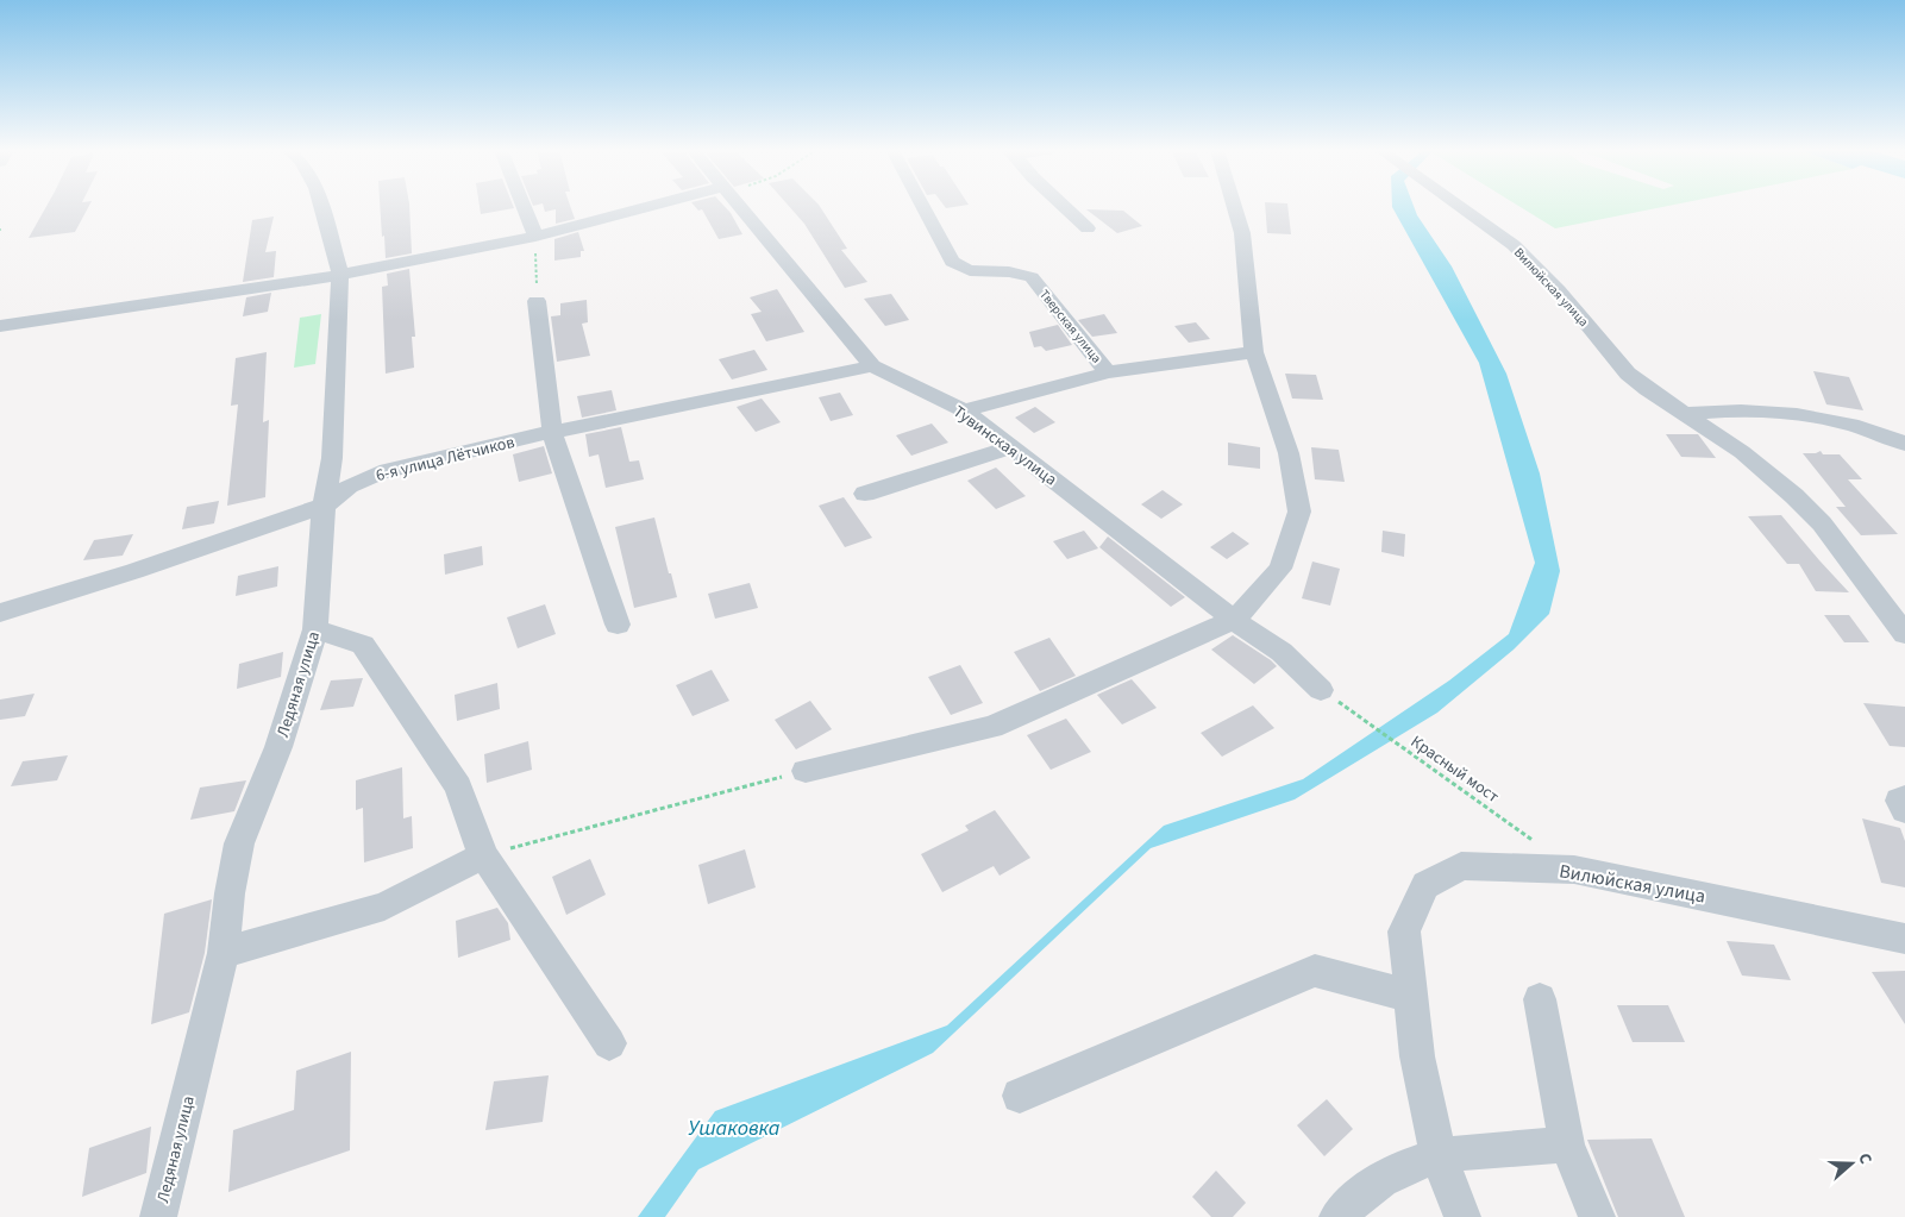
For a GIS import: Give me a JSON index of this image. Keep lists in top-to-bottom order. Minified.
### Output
{"streets":{"street":["Вилюйская улица","Тверская улица","Тувинская улица","6-я улица Лётчиков","Ледяная улица"],"path":["Красный мост"]},"crossings":[["Тувинская улица","6-я улица Лётчиков"],["Тувинская улица","Красный мост"],["6-я улица Лётчиков","Ледяная улица"]],"water":["Ушаковка"],"north":"right"}
